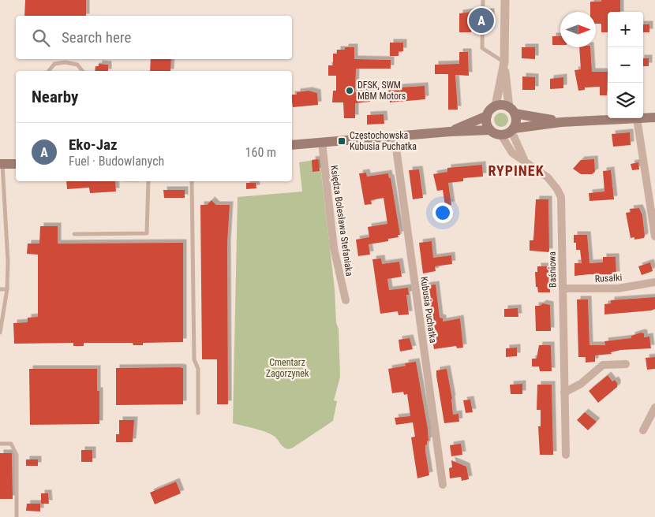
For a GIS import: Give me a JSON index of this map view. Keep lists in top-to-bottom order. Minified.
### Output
{"streets":{"street":["Księdza Bolesława Stefaniaka","Baśniowa","Rusałki","Kubusia Puchatka"]},"crossings":[["Baśniowa","Rusałki"]],"districts":["RYPINEK"],"parks":["Cmentarz Zagorzynek"],"places":{"other":["DFSK, SWM MBM Motors"],"transit":["Częstochowska Kubusia Puchatka"]},"north":"right","page":{"pins":"A","map_buttons":["+","−"],"search":"Search here","heading":"Nearby","list":[{"mark":"A","name":"Eko-Jaz","note":"Fuel · Budowlanych","value":"160 m"}]}}
